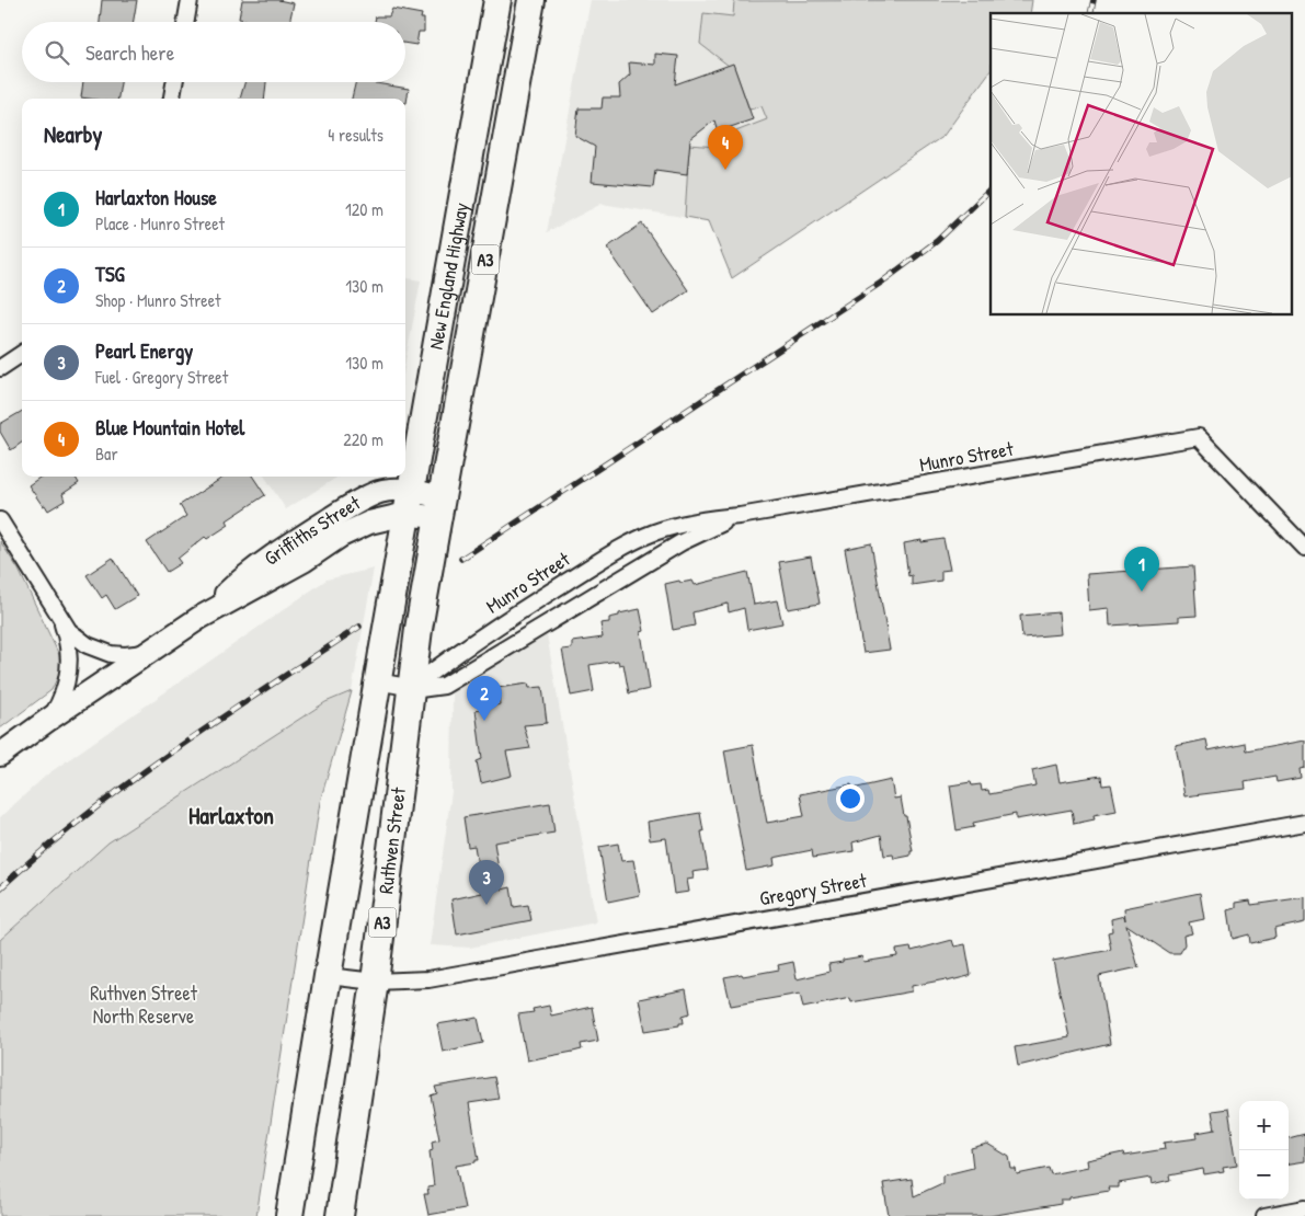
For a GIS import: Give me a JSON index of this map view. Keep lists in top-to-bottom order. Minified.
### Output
{"streets":{"highway":["A3","New England Highway","Ruthven Street"],"main road":["Griffiths Street"],"street":["Munro Street","Gregory Street"]},"crossings":[["New England Highway","Griffiths Street"],["New England Highway","Ruthven Street"],["Munro Street","Ruthven Street"],["Griffiths Street","Ruthven Street"],["Ruthven Street","Gregory Street"]],"districts":["Harlaxton"],"parks":["Ruthven Street North Reserve"],"page":{"search":"Search here","heading":["Nearby","4 results"],"pins":["4","1","2","3"],"list":[{"mark":"1","name":"Harlaxton House","note":"Place · Munro Street","value":"120 m"},{"mark":"2","name":"TSG","note":"Shop · Munro Street","value":"130 m"},{"mark":"3","name":"Pearl Energy","note":"Fuel · Gregory Street","value":"130 m"},{"mark":"4","name":"Blue Mountain Hotel","note":"Bar","value":"220 m"}],"map_buttons":["+","−"]}}
